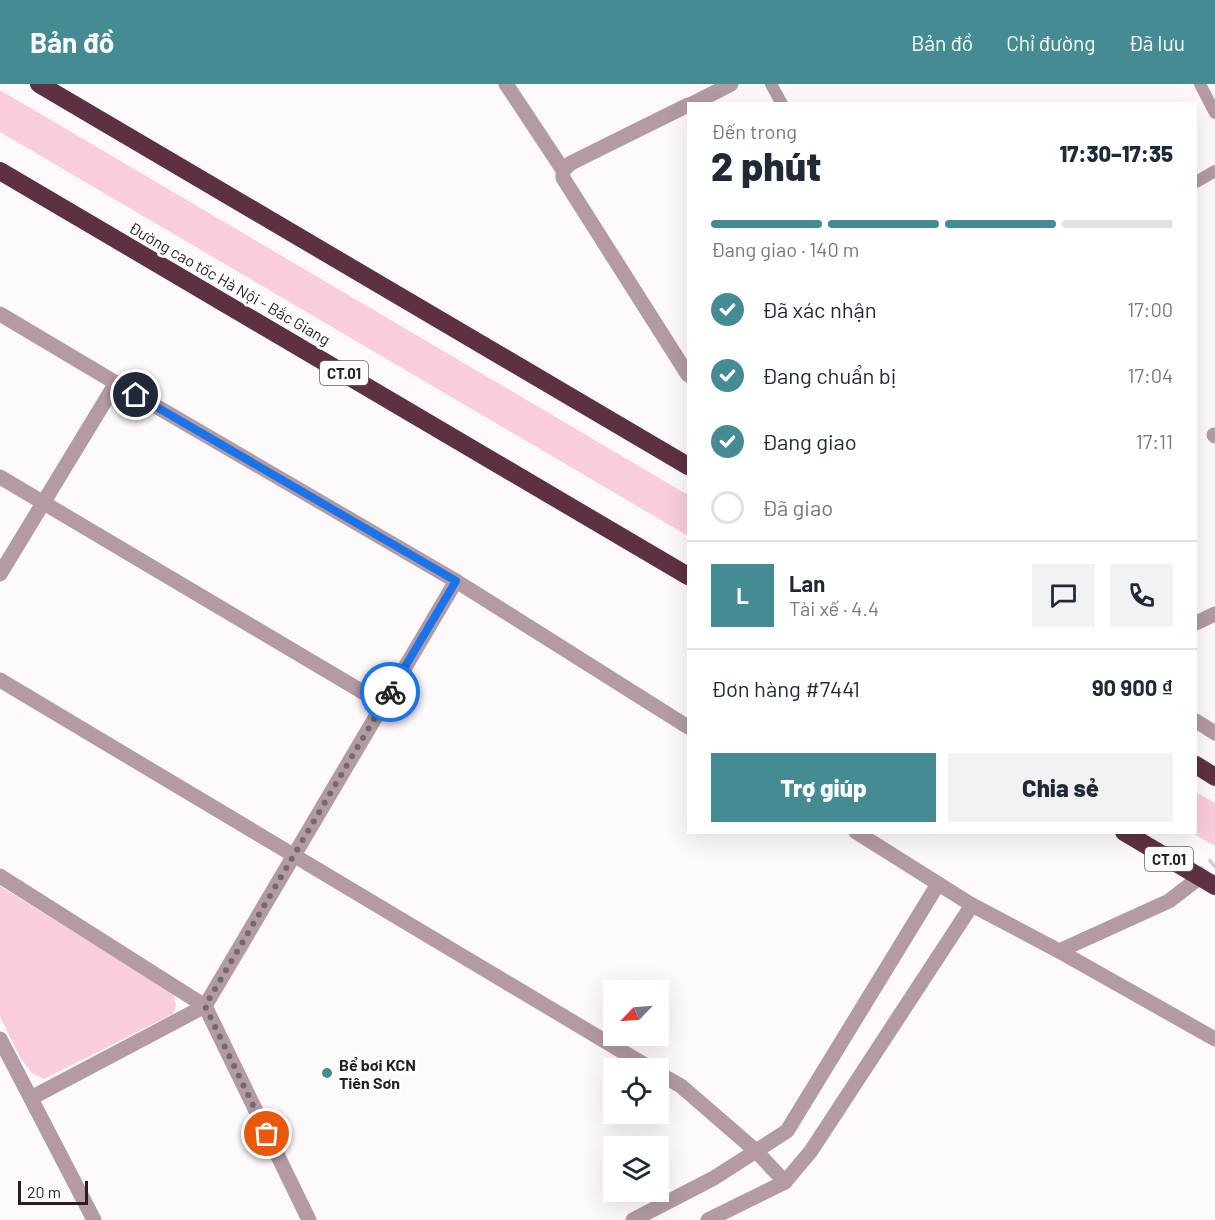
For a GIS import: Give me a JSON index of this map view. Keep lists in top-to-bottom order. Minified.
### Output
{"streets":{"highway":["Đường cao tốc Hà Nội - Bắc Giang","CT.01"]},"places":["Bể bơi KCN Tiên Sơn"],"scale_bar":"20 m","north":"bottom left","page":{"header":"Bản đồ","nav":["Bản đồ","Chỉ đường","Đã lưu"],"heading":["2 phút","Đến trong","17:30–17:35"],"panel":["Lan","Tài xế · 4.4","Đơn hàng #7441","90 900 ₫"],"bar":"Đang giao · 140 m","list":[["Đã xác nhận","17:00"],["Đang chuẩn bị","17:04"],["Đang giao","17:11"],"Đã giao"],"round":"L","buttons":["Trợ giúp","Chia sẻ"],"scale":"20 m"}}
